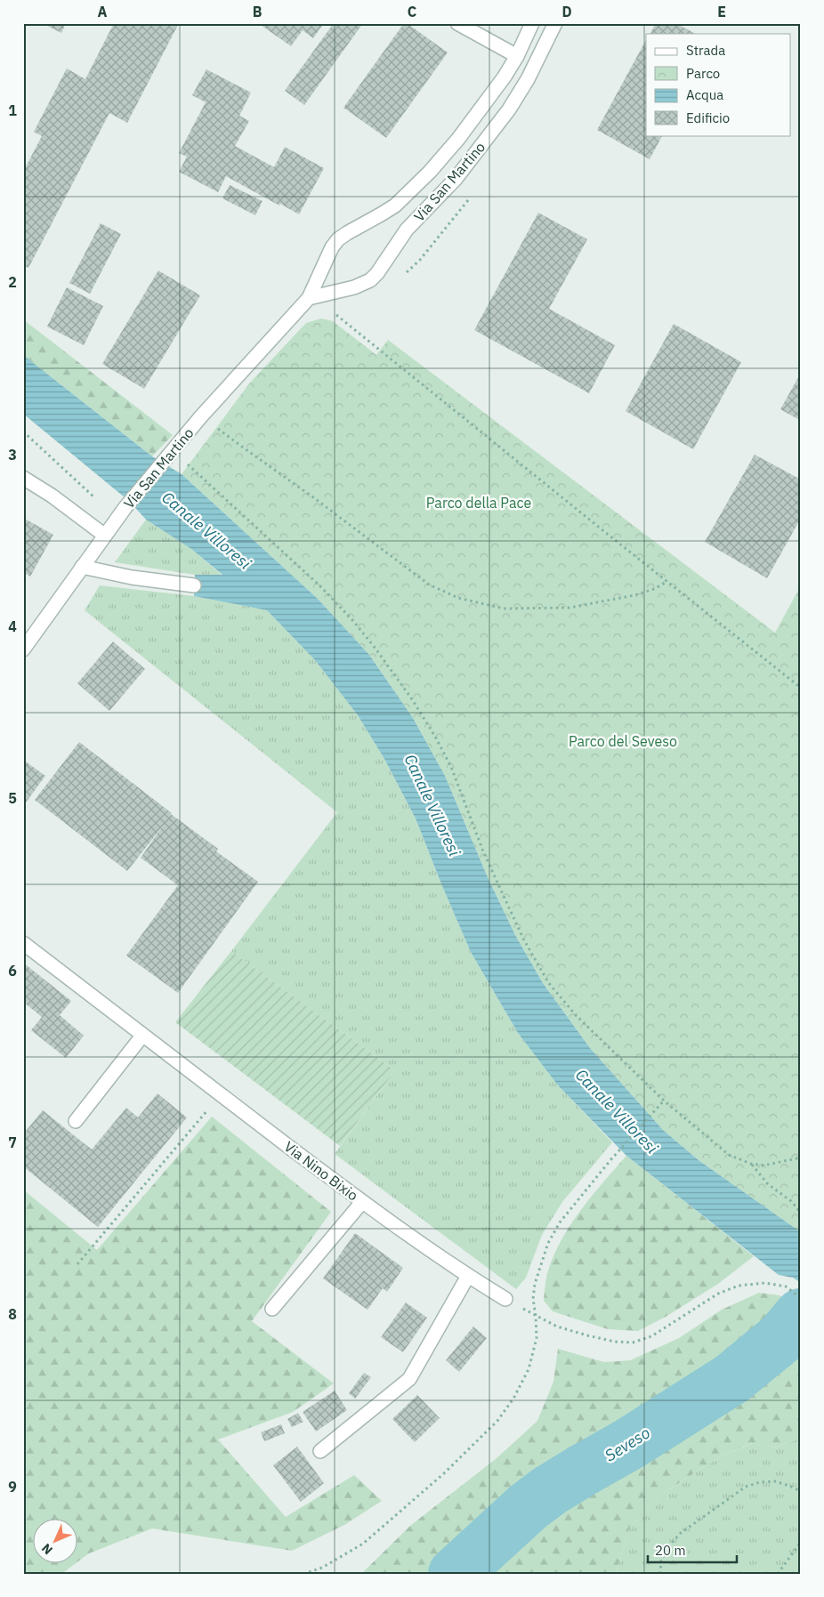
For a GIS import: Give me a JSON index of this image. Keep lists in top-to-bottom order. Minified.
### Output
{"streets":{"street":["Via San Martino","Via Nino Bixio"]},"water":["Canale Villoresi","Seveso"],"parks":["Parco della Pace","Parco del Seveso"],"legend":["Strada","Parco","Acqua","Edificio"],"scale_bar":"20 m","north":"bottom left","grid":{"columns":["A","B","C","D","E"],"rows":["1","2","3","4","5","6","7","8","9"]}}
